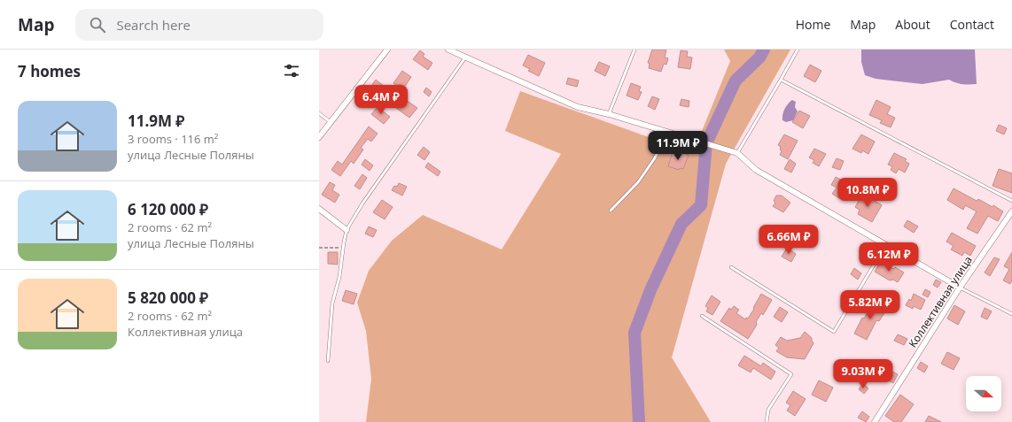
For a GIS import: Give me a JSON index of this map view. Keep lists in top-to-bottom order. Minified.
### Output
{"streets":{"street":["Коллективная улица"]},"north":"right","page":{"header":"Map","search":"Search here","nav":["Home","Map","About","Contact"],"heading":"7 homes","price":["6.4M ₽","11.9M ₽","10.8M ₽","6.66M ₽","6.12M ₽","5.82M ₽","9.03M ₽"],"list":[{"name":"11.9M ₽","note":"3 rooms · 116 m² · улица Лесные Поляны"},{"name":"6 120 000 ₽","note":"2 rooms · 62 m² · улица Лесные Поляны"},{"name":"5 820 000 ₽","note":"2 rooms · 62 m² · Коллективная улица"}]}}
